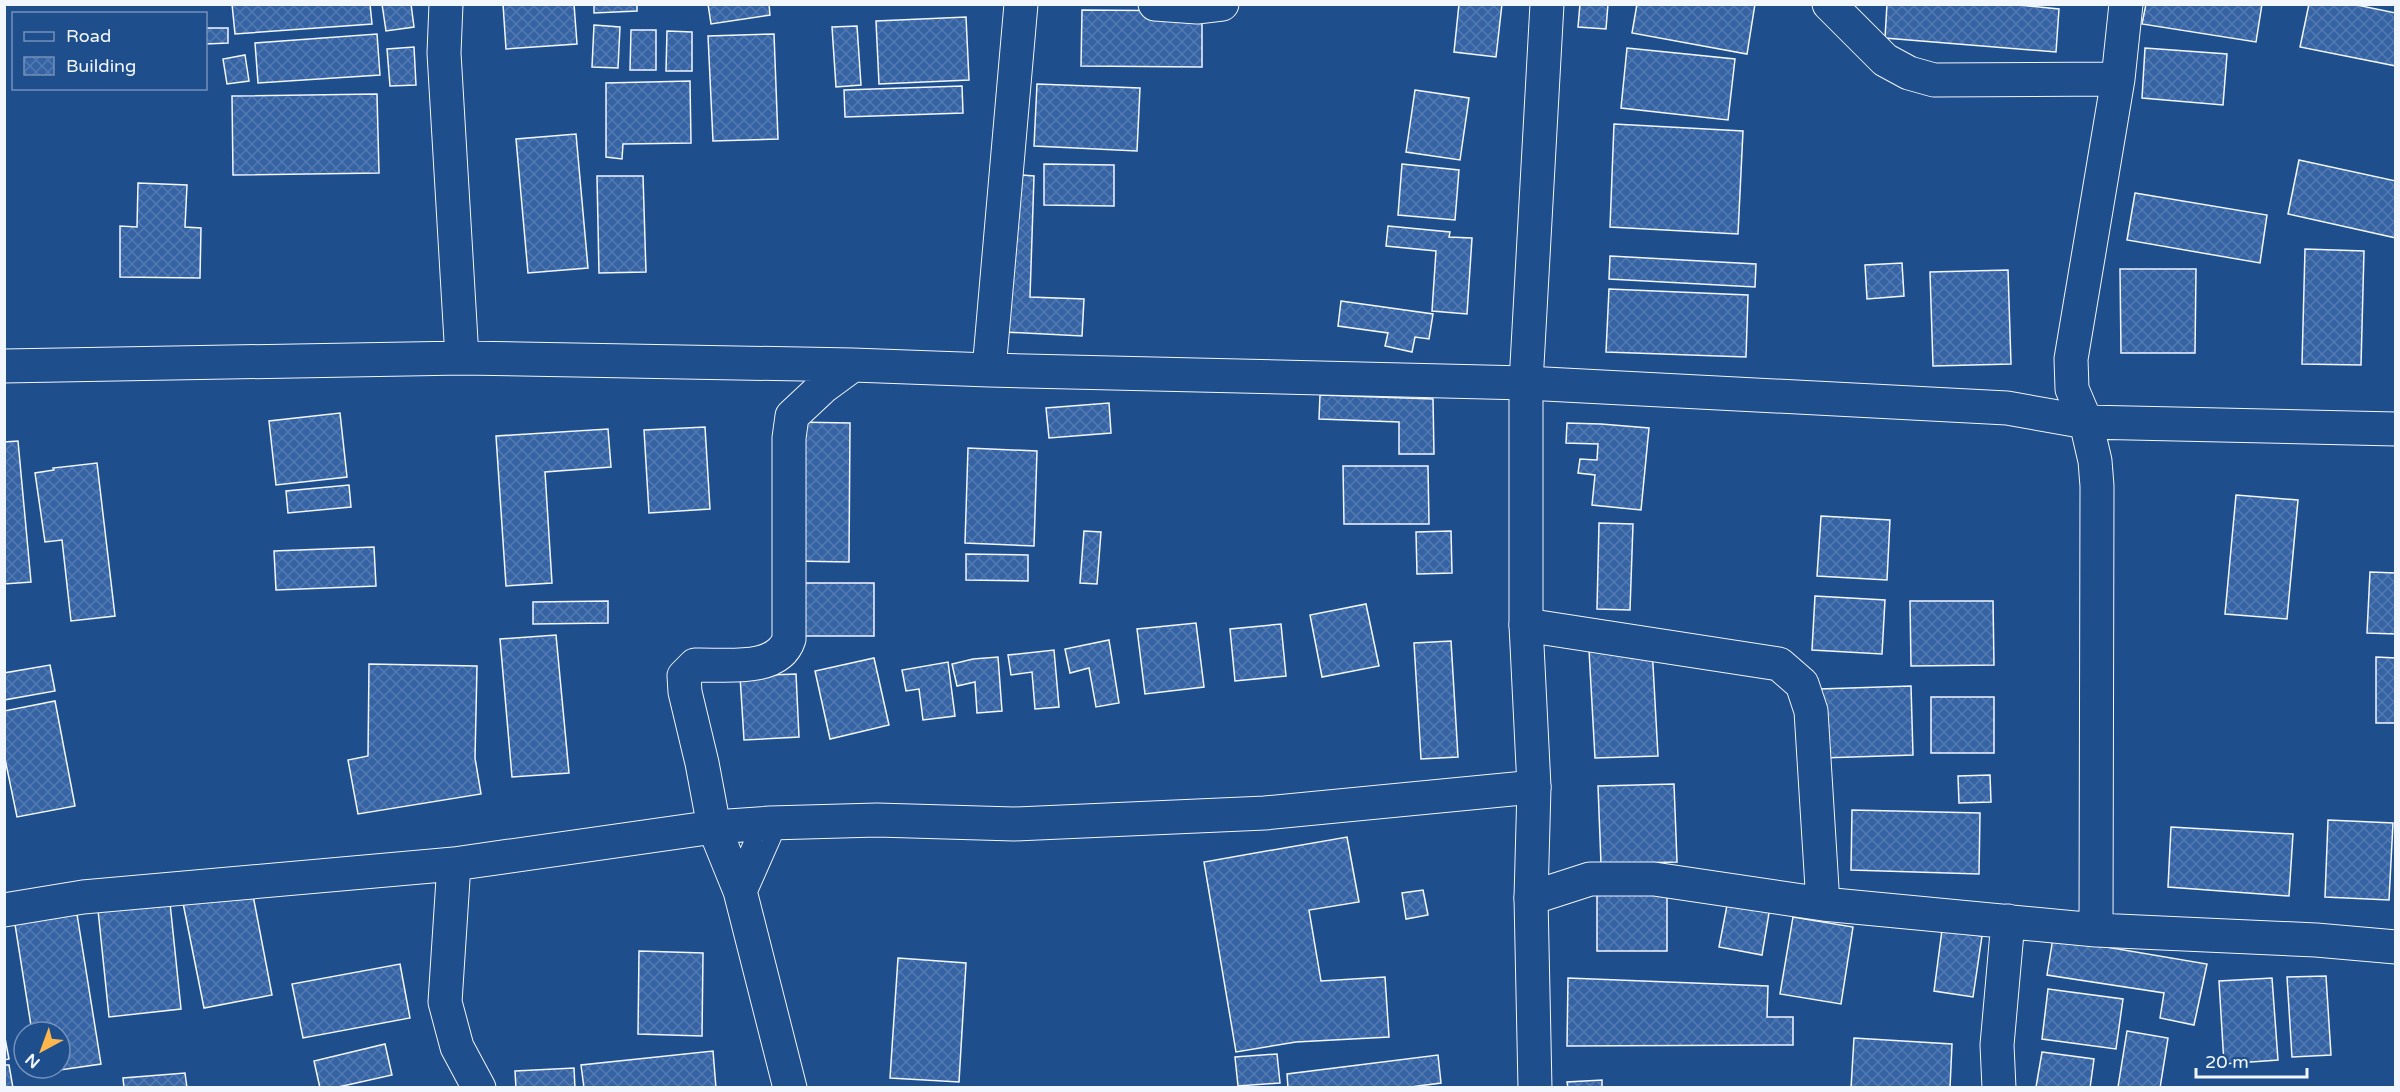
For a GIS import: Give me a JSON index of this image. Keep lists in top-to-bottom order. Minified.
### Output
{"legend":["Road","Building"],"scale_bar":"20 m","north":"bottom left"}
